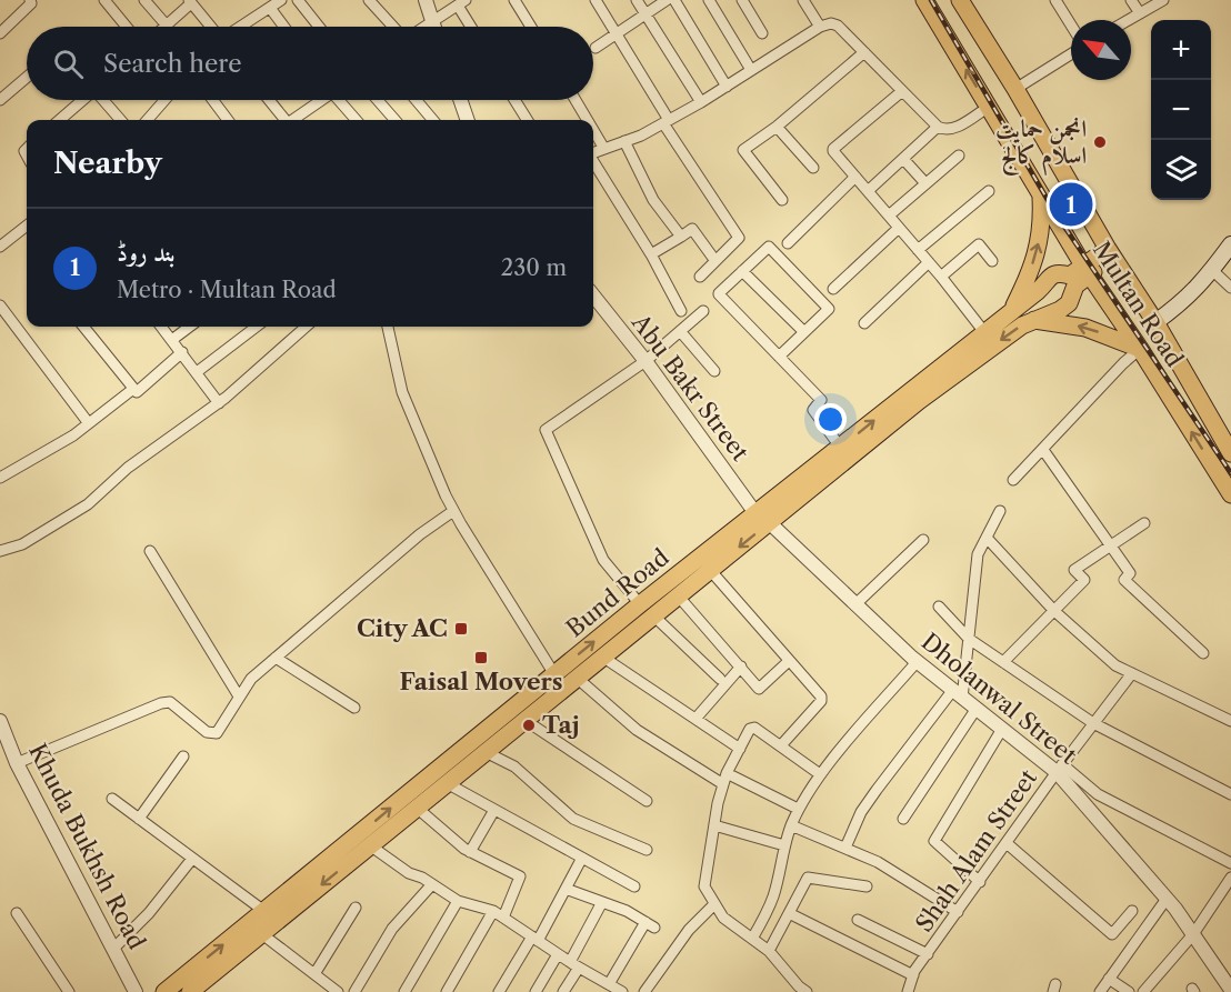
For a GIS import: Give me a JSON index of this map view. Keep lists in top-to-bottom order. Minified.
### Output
{"streets":{"main road":["Multan Road","Bund Road"],"street":["Abu Bakr Street","Dholanwal Street","Khuda Bukhsh Road","Shah Alam Street"]},"crossings":[["Multan Road","Bund Road"],["Abu Bakr Street","Bund Road"],["Abu Bakr Street","Dholanwal Street"],["Bund Road","Dholanwal Street"],["Dholanwal Street","Shah Alam Street"]],"places":{"other":["انجمن حمایتِ اسلام کالج","Taj"],"transit":["City AC","Faisal Movers"]},"north":"top left","page":{"map_buttons":["+","−"],"search":"Search here","heading":"Nearby","pins":"1","list":[{"mark":"1","name":"بند روڈ","note":"Metro · Multan Road","value":"230 m"}]}}
